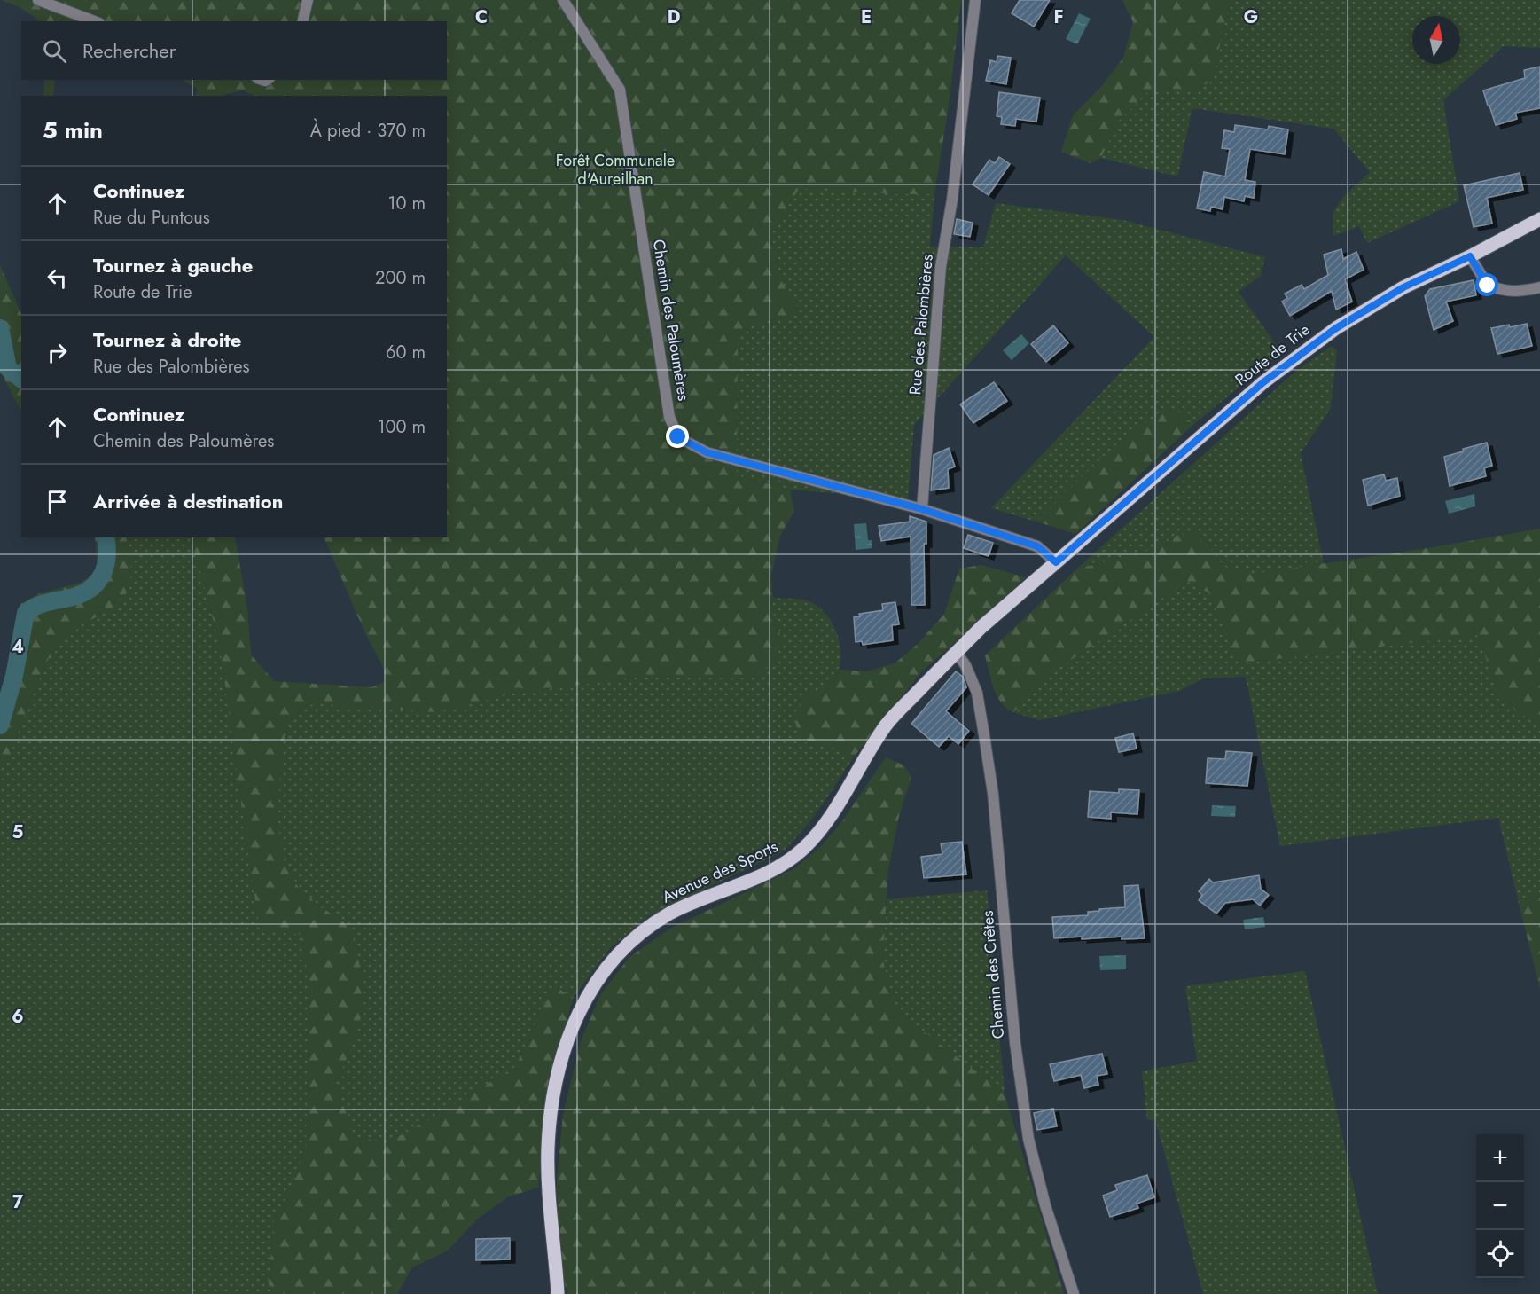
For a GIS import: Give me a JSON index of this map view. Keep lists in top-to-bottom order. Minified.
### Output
{"streets":{"main road":["Route de Trie","Avenue des Sports"],"street":["Chemin des Paloumères","Rue des Palombières","Chemin des Crêtes"]},"crossings":[["Chemin des Paloumères","Rue des Palombières"],["Route de Trie","Avenue des Sports"],["Route de Trie","Chemin des Crêtes"],["Avenue des Sports","Chemin des Crêtes"]],"parks":["Forêt Communale d'Aureilhan"],"north":"top","page":{"search":"Rechercher","heading":["5 min","À pied · 370 m"],"list":[["Continuez","Rue du Puntous","10 m"],["Tournez à gauche","Route de Trie","200 m"],["Tournez à droite","Rue des Palombières","60 m"],["Continuez","Chemin des Paloumères","100 m"],"Arrivée à destination"],"map_buttons":["+","−"]},"grid":{"columns":["C","D","E","F","G"],"rows":["4","5","6","7"]}}
